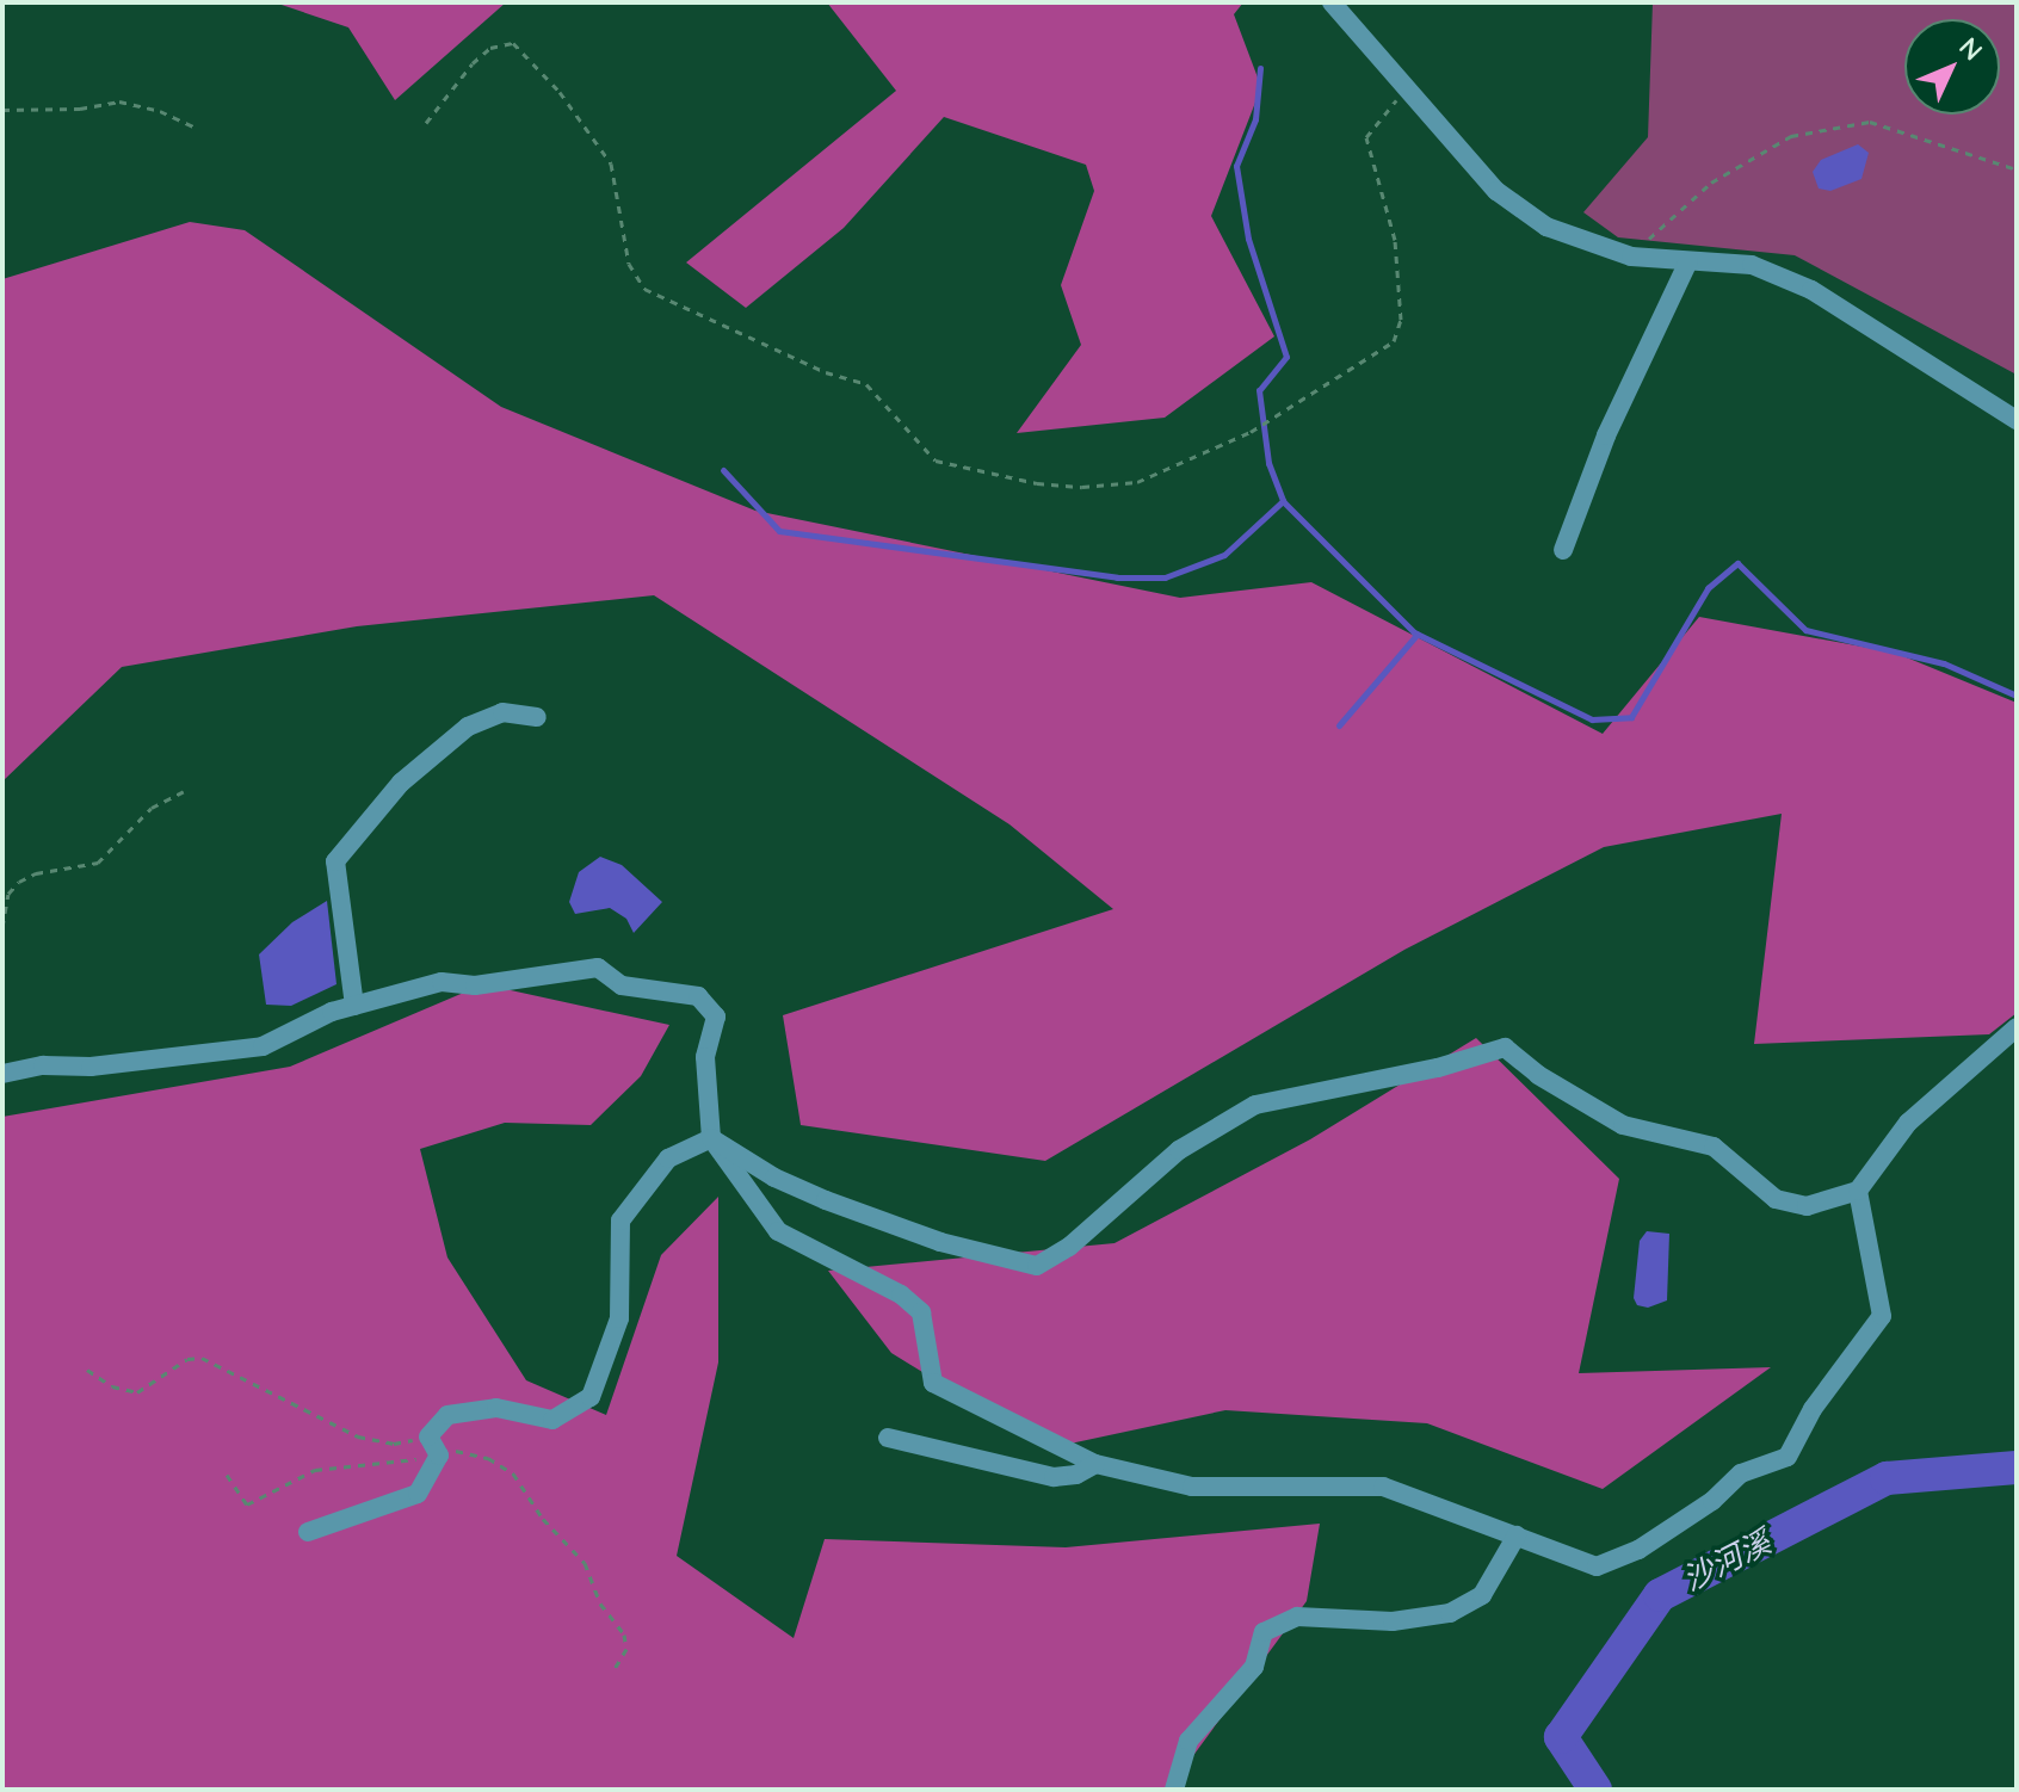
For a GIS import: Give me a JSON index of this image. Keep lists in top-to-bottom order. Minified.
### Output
{"water":["沙河溪"],"north":"top right"}
